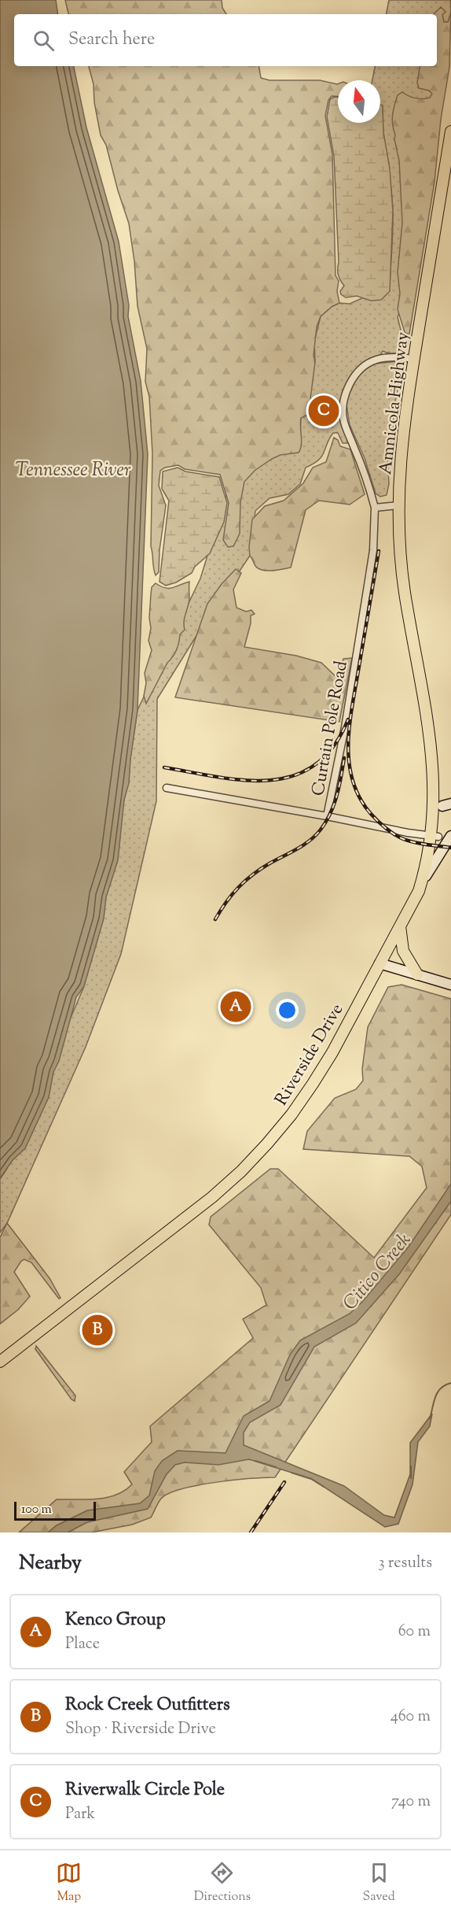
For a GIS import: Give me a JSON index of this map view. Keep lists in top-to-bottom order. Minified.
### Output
{"streets":{"main road":["Amnicola Highway","Riverside Drive"],"street":["Curtain Pole Road"]},"crossings":[["Amnicola Highway","Curtain Pole Road"],["Amnicola Highway","Riverside Drive"]],"water":["Tennessee River","Citico Creek"],"scale_bar":"100 m","north":"top","page":{"search":"Search here","pins":["C","A","B"],"scale":"100 m","heading":["Nearby","3 results"],"list":[{"mark":"A","name":"Kenco Group","note":"Place","value":"60 m"},{"mark":"B","name":"Rock Creek Outfitters","note":"Shop · Riverside Drive","value":"460 m"},{"mark":"C","name":"Riverwalk Circle Pole","note":"Park","value":"740 m"}],"nav":["Map","Directions","Saved"]}}
